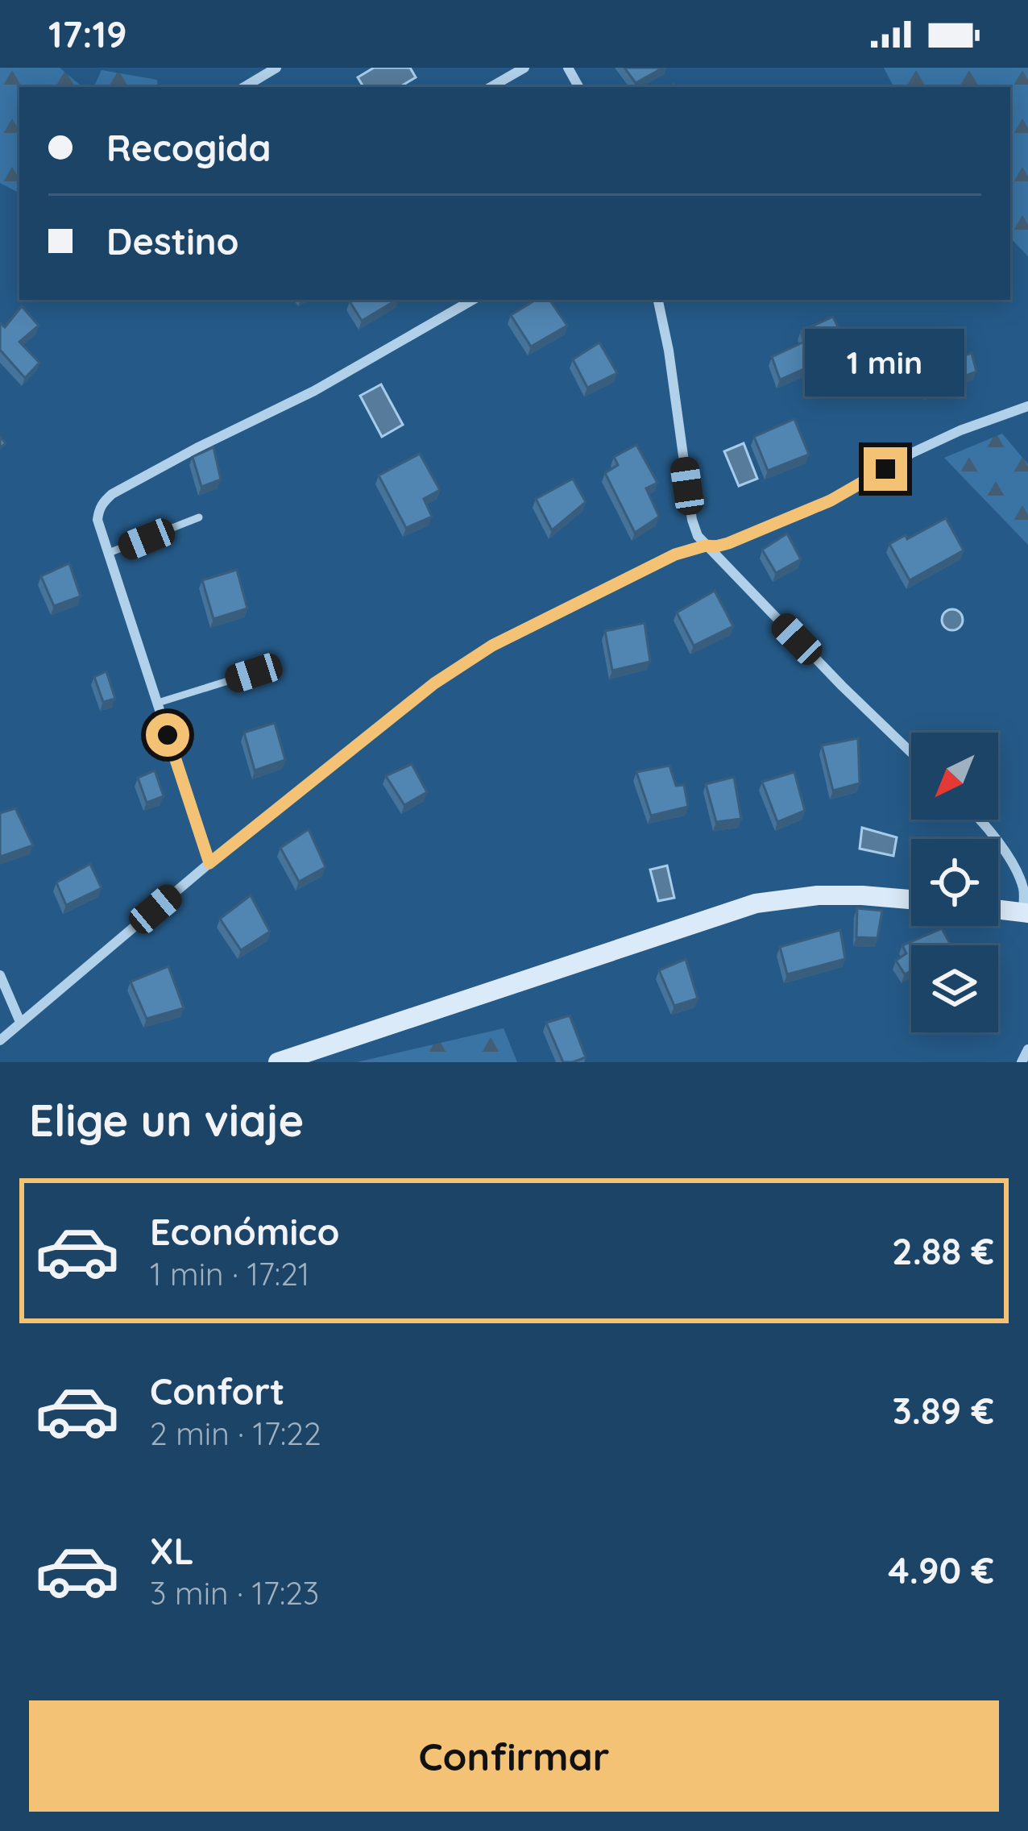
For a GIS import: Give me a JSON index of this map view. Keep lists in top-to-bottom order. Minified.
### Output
{"north":"bottom left","page":{"status":"17:19","banner":["Recogida","Destino"],"bubble":"1 min","heading":"Elige un viaje","list":[{"name":"Económico","note":"1 min · 17:21","value":"2.88 €"},{"name":"Confort","note":"2 min · 17:22","value":"3.89 €"},{"name":"XL","note":"3 min · 17:23","value":"4.90 €"}],"buttons":"Confirmar"}}
